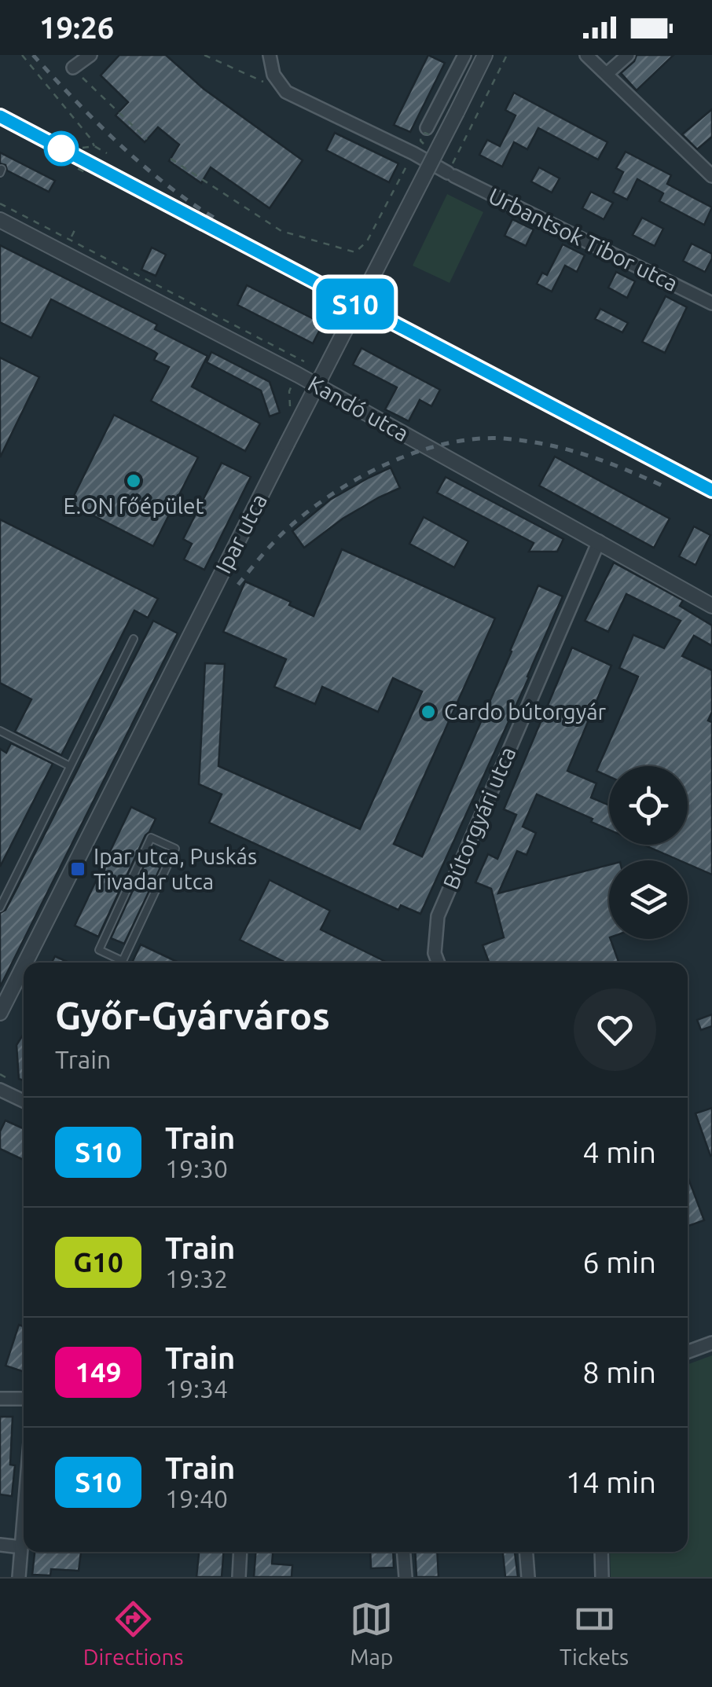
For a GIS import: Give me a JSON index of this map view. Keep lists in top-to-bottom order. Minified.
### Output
{"streets":{"street":["Urbantsok Tibor utca","Kandó utca","Ipar utca","Bútorgyári utca"]},"crossings":[["Kandó utca","Bútorgyári utca"]],"places":{"other":["E.ON főépület","Cardo bútorgyár"],"transit":["Ipar utca, Puskás Tivadar utca"]},"page":{"status":"19:26","on_map":"S10","heading":["Győr-Gyárváros","Train"],"list":[{"mark":"S10","name":"Train","note":"19:30","value":"4 min"},{"mark":"G10","name":"Train","note":"19:32","value":"6 min"},{"mark":"149","name":"Train","note":"19:34","value":"8 min"},{"mark":"S10","name":"Train","note":"19:40","value":"14 min"}],"tabs":["Directions","Map","Tickets"]}}
